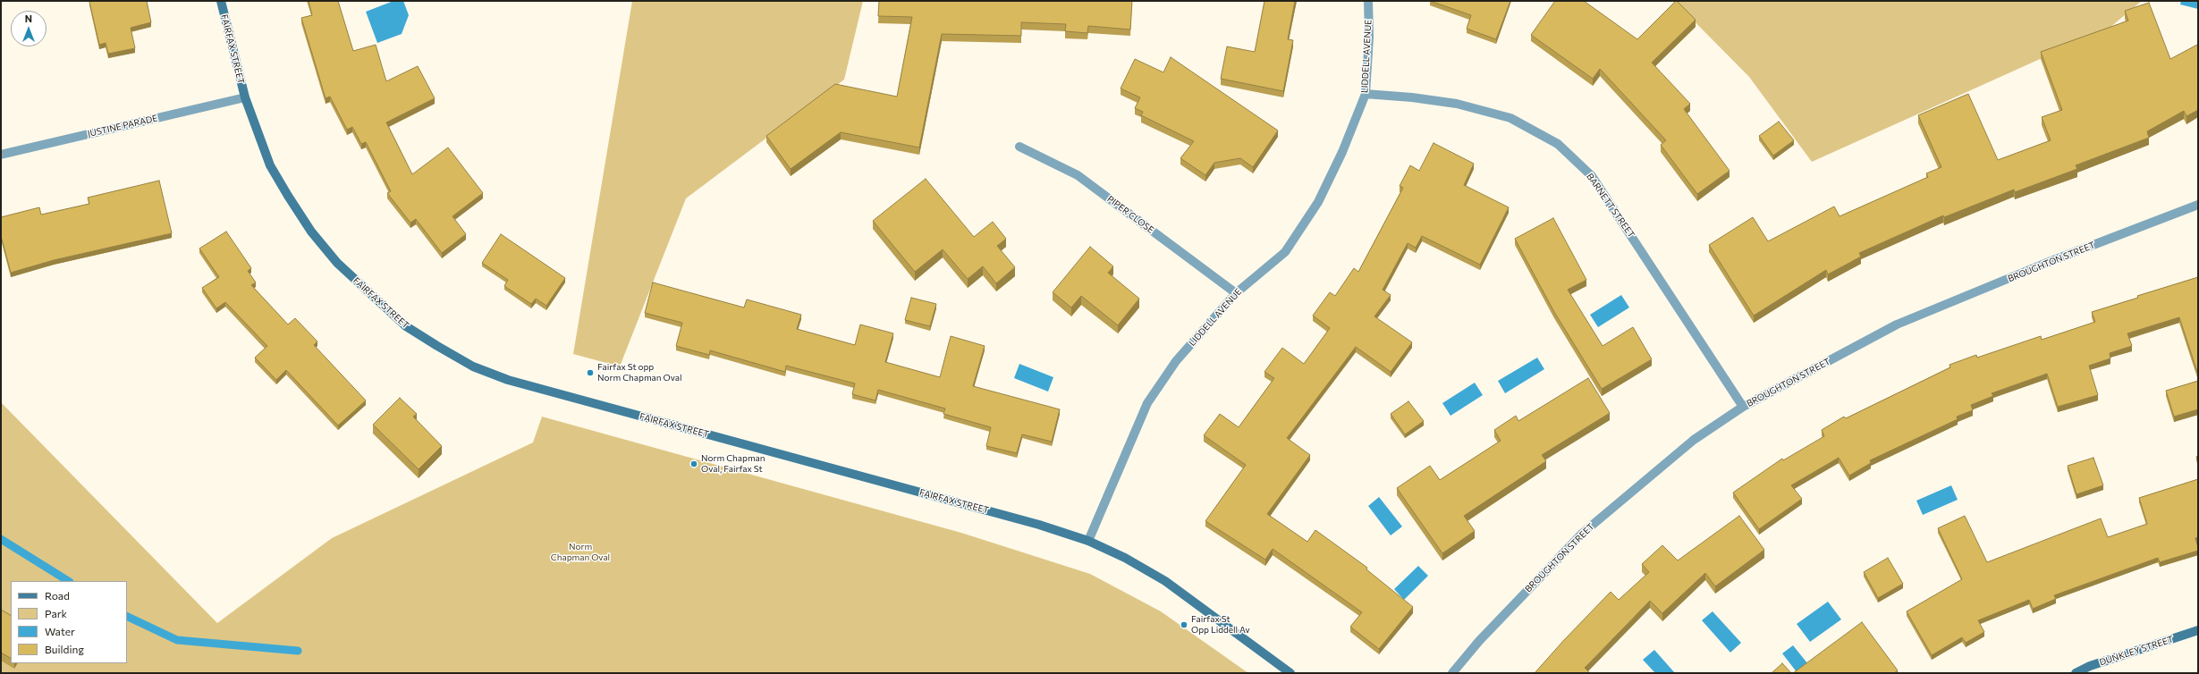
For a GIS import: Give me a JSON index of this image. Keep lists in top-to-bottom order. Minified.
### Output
{"streets":{"street":["FAIRFAX STREET","LIDDELL AVENUE","JUSTINE PARADE","BARNETT STREET","PIPER CLOSE","BROUGHTON STREET","DUNKLEY STREET"]},"crossings":[["FAIRFAX STREET","LIDDELL AVENUE"],["FAIRFAX STREET","JUSTINE PARADE"],["LIDDELL AVENUE","BARNETT STREET"],["LIDDELL AVENUE","PIPER CLOSE"],["BARNETT STREET","BROUGHTON STREET"]],"parks":["Norm Chapman Oval"],"places":["Fairfax St opp Norm Chapman Oval","Norm Chapman Oval, Fairfax St","Fairfax St Opp Liddell Av"],"legend":["Road","Park","Water","Building"],"north":"top"}
